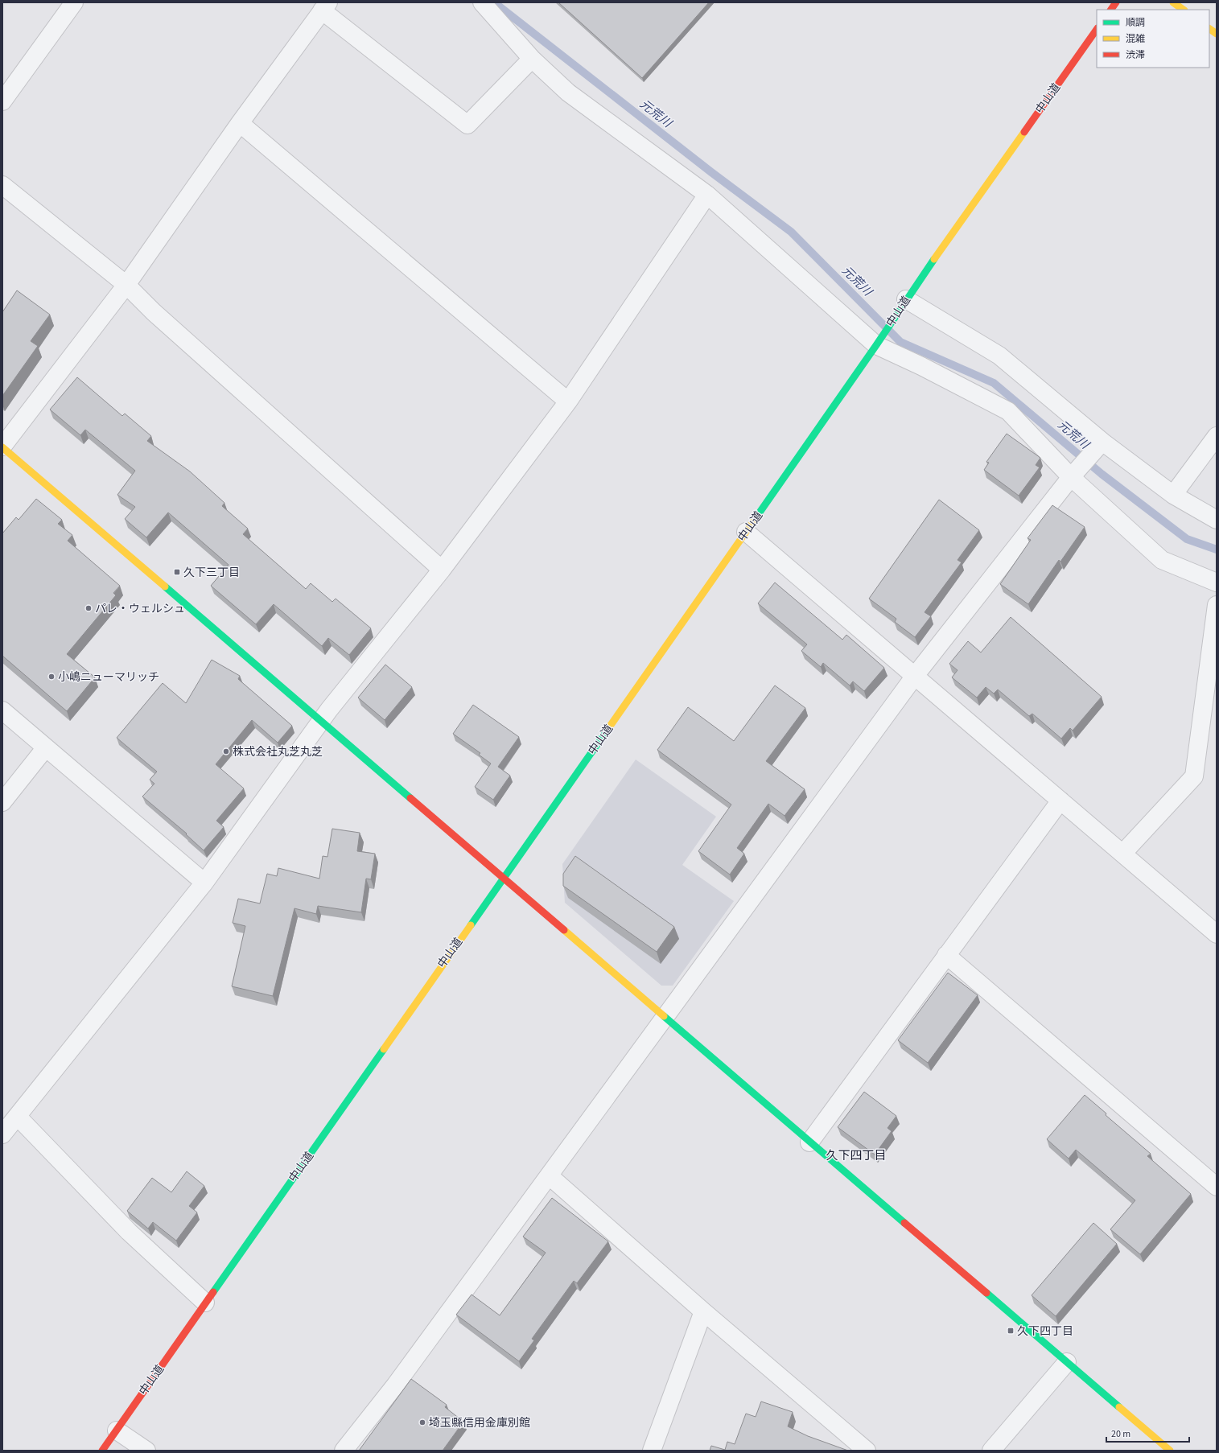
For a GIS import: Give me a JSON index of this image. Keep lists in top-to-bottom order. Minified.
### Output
{"streets":{"main road":["中山道"]},"districts":["久下四丁目"],"water":["元荒川"],"places":{"transit":["久下三丁目","久下四丁目"],"other":["パレ・ウェルシュ","小嶋ニューマリッチ","株式会社丸芝丸芝","埼玉縣信用金庫別館"]},"legend":["順調","混雑","渋滞"],"scale_bar":"20 m"}
